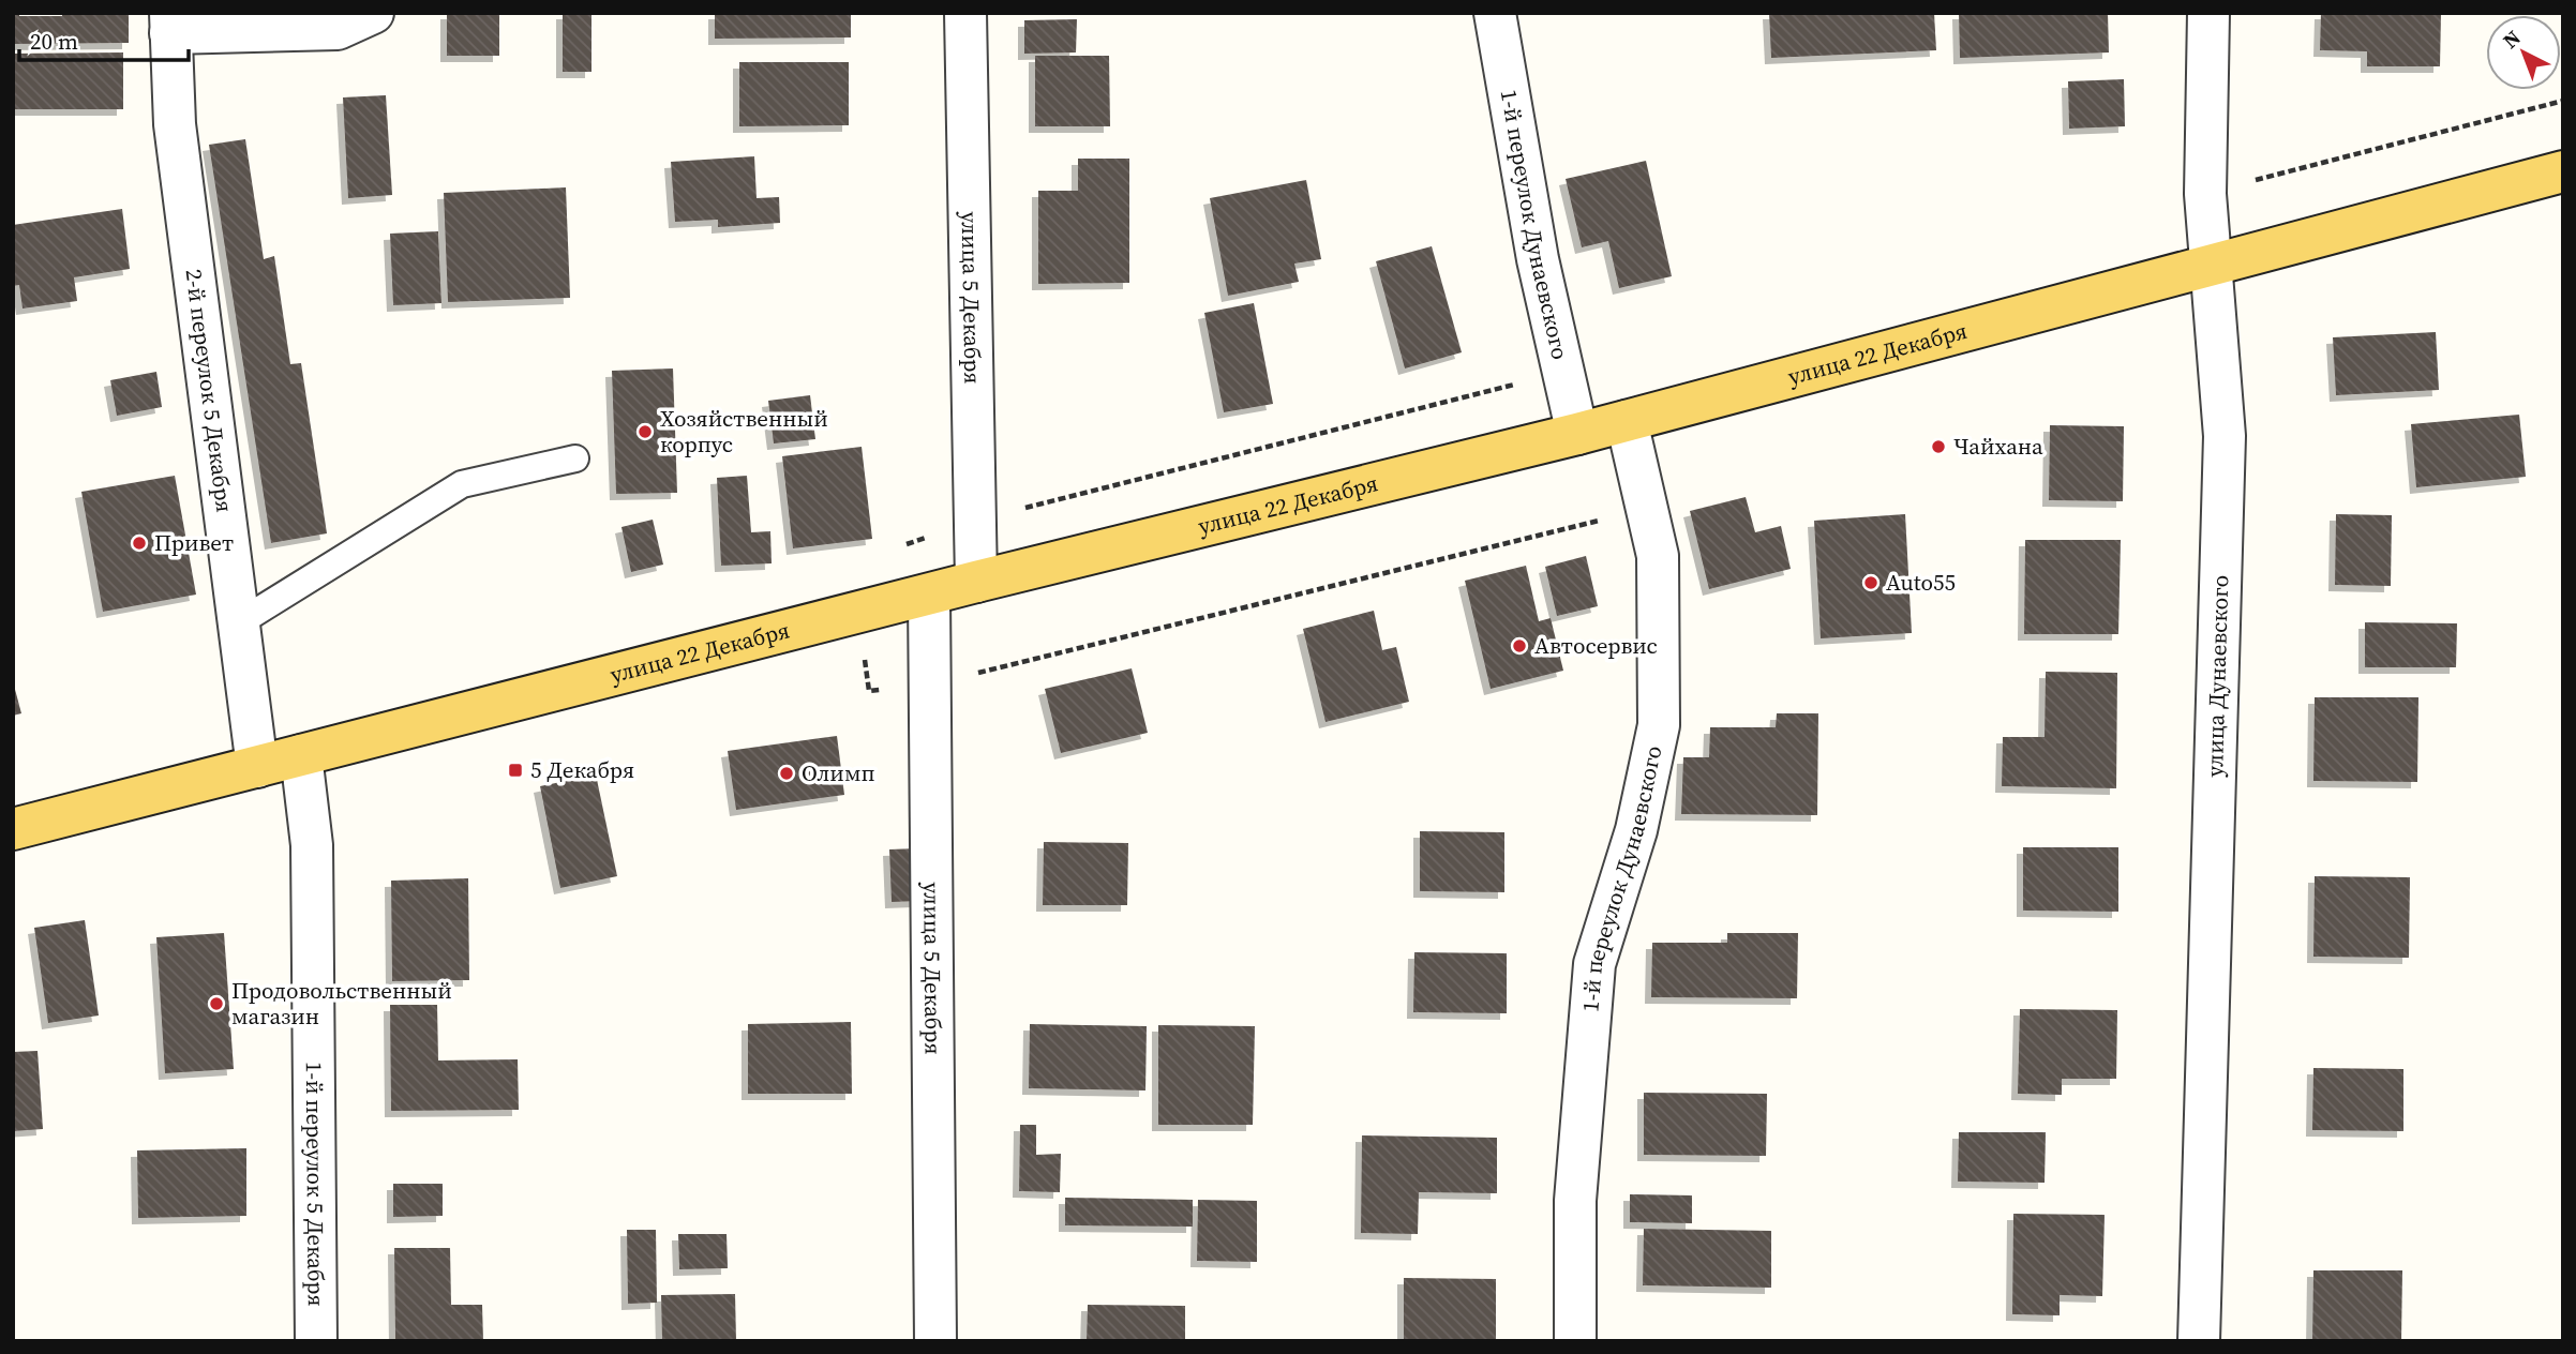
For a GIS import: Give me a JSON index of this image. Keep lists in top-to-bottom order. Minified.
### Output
{"streets":{"main road":["улица 22 Декабря"],"street":["1-й переулок Дунаевского","улица 5 Декабря","2-й переулок 5 Декабря","улица Дунаевского","1-й переулок 5 Декабря"]},"crossings":[["1-й переулок Дунаевского","улица 22 Декабря"],["улица 5 Декабря","улица 22 Декабря"],["улица 22 Декабря","2-й переулок 5 Декабря"],["улица 22 Декабря","улица Дунаевского"],["улица 22 Декабря","1-й переулок 5 Декабря"]],"places":{"other":["Хозяйственный корпус","Чайхана","Привет","Auto55","Автосервис","Олимп","Продовольственный магазин"],"transit":["5 Декабря"]},"scale_bar":"20 m","north":"top left"}
